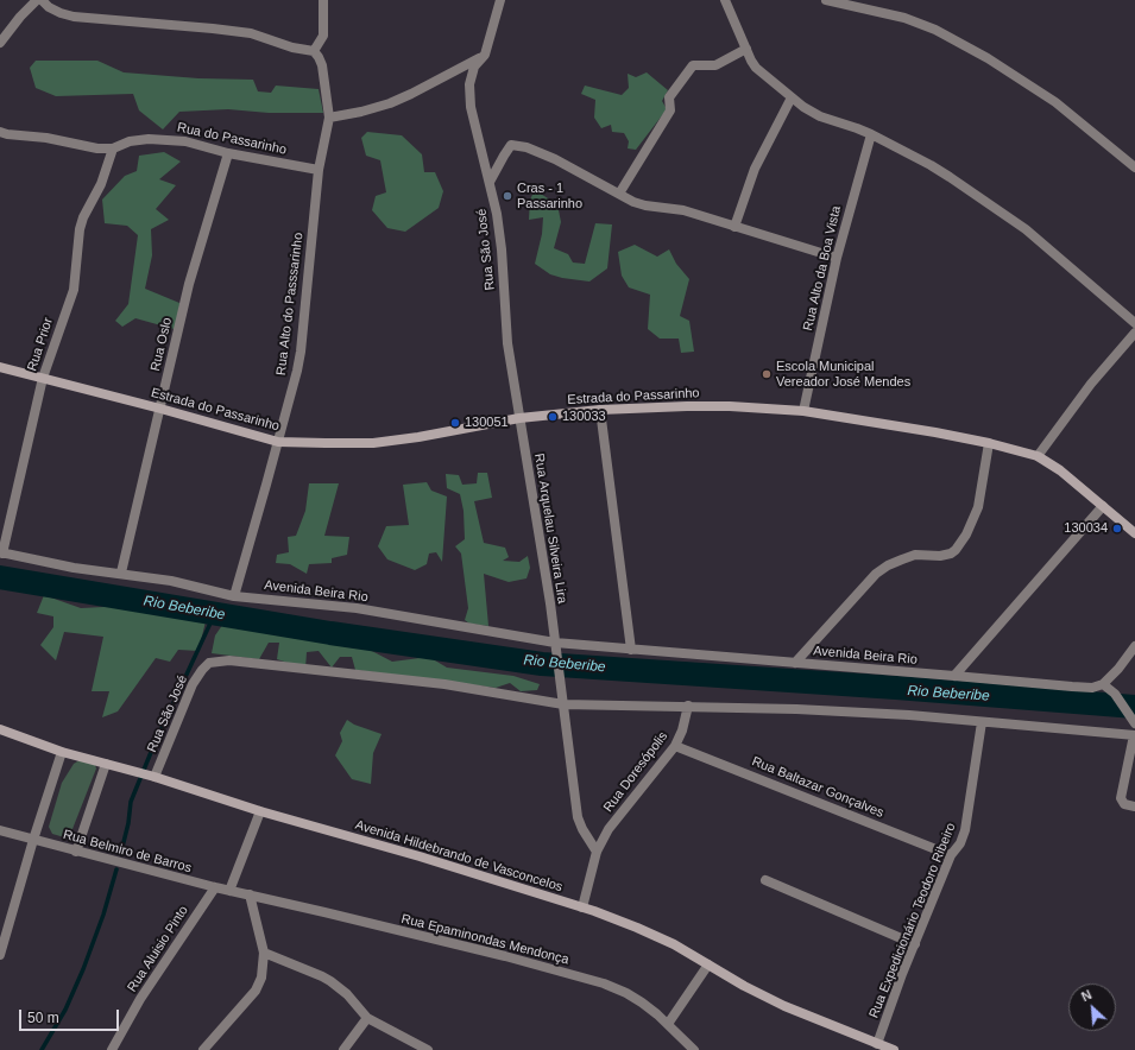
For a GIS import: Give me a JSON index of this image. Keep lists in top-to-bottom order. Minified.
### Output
{"streets":{"street":["Rua do Passarinho","Rua São José","Rua Alto da Boa Vista","Rua Alto do Passsarinho","Rua Prior","Rua Oslo","Estrada do Passarinho","Rua Arquelau Silveira Lira","Avenida Beira Rio","Rua Doresópolis","Rua Baltazar Gonçalves","Rua Belmiro de Barros","Avenida Hildebrando de Vasconcelos","Rua Expedicionário Teodoro Ribeiro","Rua Epaminondas Mendonça","Rua Aluisio Pinto"]},"crossings":[["Rua do Passarinho","Rua Alto do Passsarinho"],["Rua do Passarinho","Rua Prior"],["Rua do Passarinho","Rua Oslo"],["Rua São José","Estrada do Passarinho"],["Rua São José","Rua Arquelau Silveira Lira"],["Rua São José","Avenida Hildebrando de Vasconcelos"],["Rua Alto da Boa Vista","Estrada do Passarinho"],["Rua Alto do Passsarinho","Estrada do Passarinho"],["Rua Alto do Passsarinho","Avenida Beira Rio"],["Rua Prior","Estrada do Passarinho"],["Rua Prior","Avenida Beira Rio"],["Rua Oslo","Estrada do Passarinho"],["Rua Oslo","Avenida Beira Rio"],["Estrada do Passarinho","Rua Arquelau Silveira Lira"],["Rua Arquelau Silveira Lira","Avenida Beira Rio"],["Rua Doresópolis","Rua Baltazar Gonçalves"],["Rua Baltazar Gonçalves","Rua Expedicionário Teodoro Ribeiro"],["Rua Belmiro de Barros","Rua Epaminondas Mendonça"],["Rua Belmiro de Barros","Rua Aluisio Pinto"],["Avenida Hildebrando de Vasconcelos","Rua Expedicionário Teodoro Ribeiro"]],"water":["Rio Beberibe"],"places":["Cras - 1 Passarinho","Escola Municipal Vereador José Mendes","130033","130051","130034"],"scale_bar":"50 m","north":"top left"}
